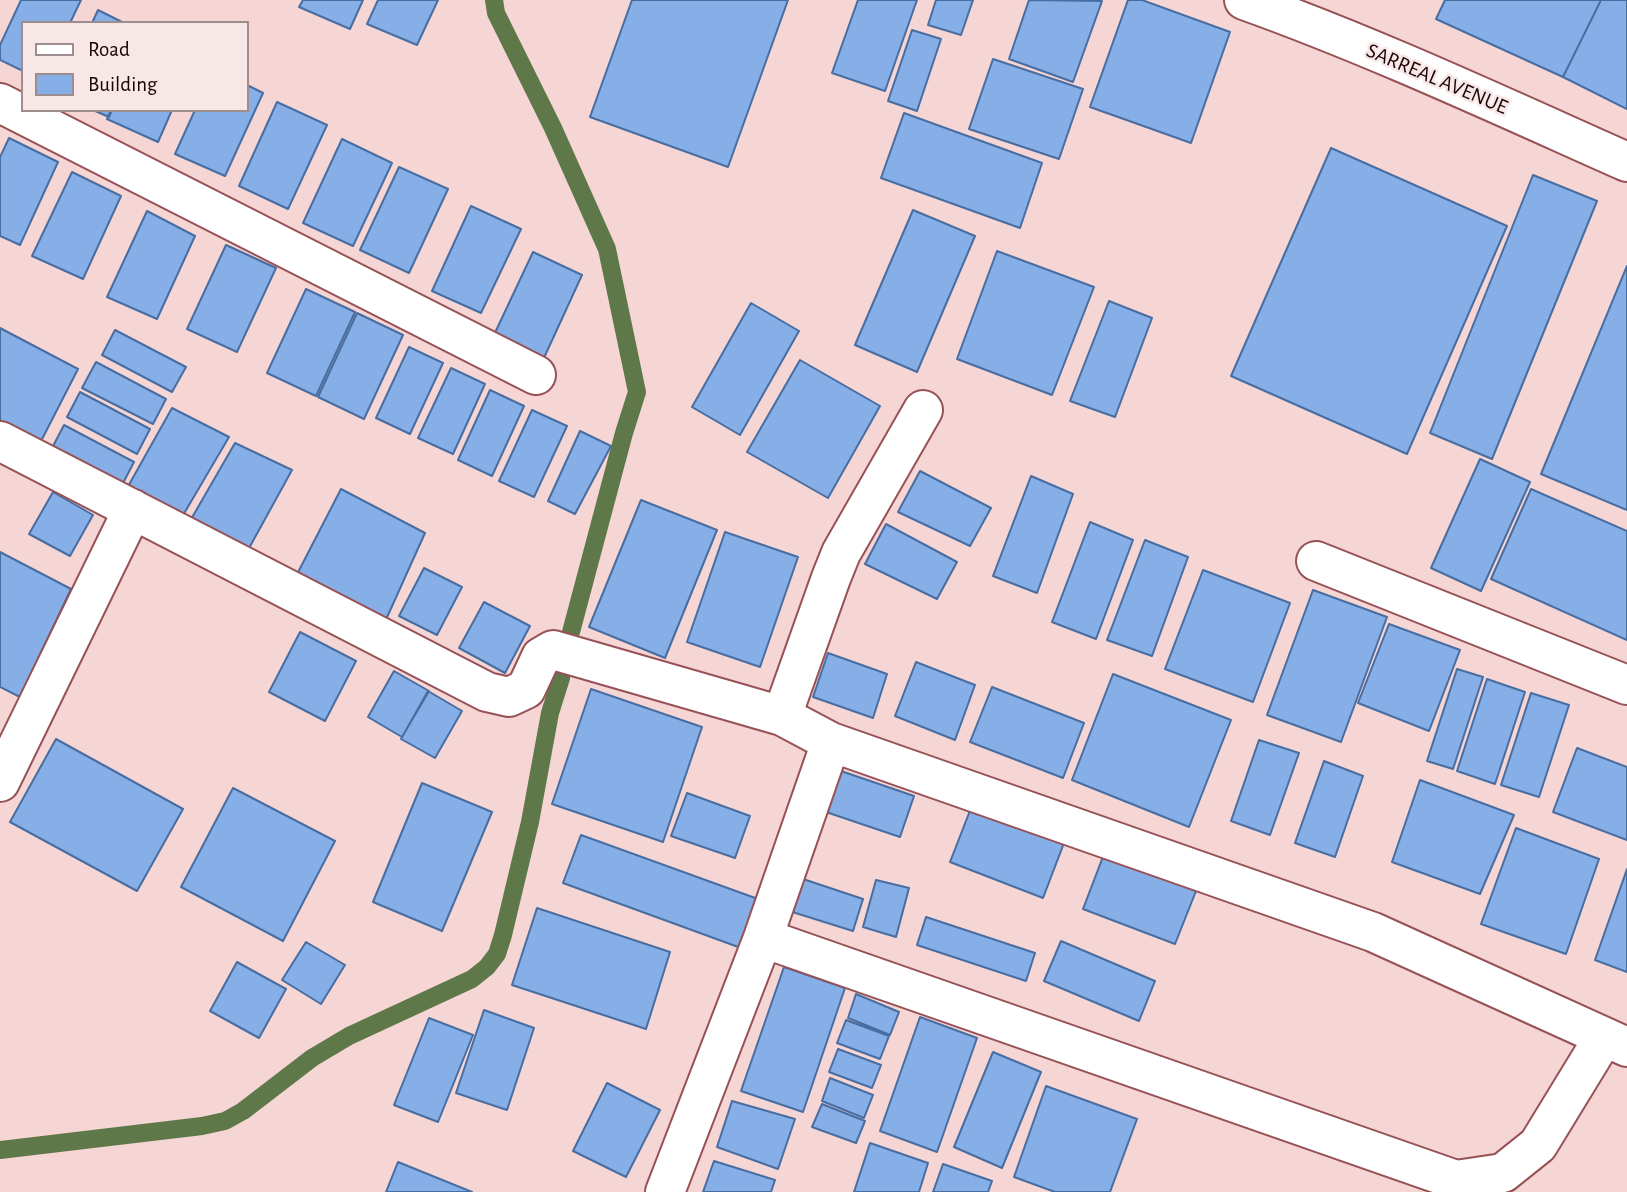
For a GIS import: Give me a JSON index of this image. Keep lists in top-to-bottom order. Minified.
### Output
{"streets":{"street":["SARREAL AVENUE"]},"legend":["Road","Building"]}
